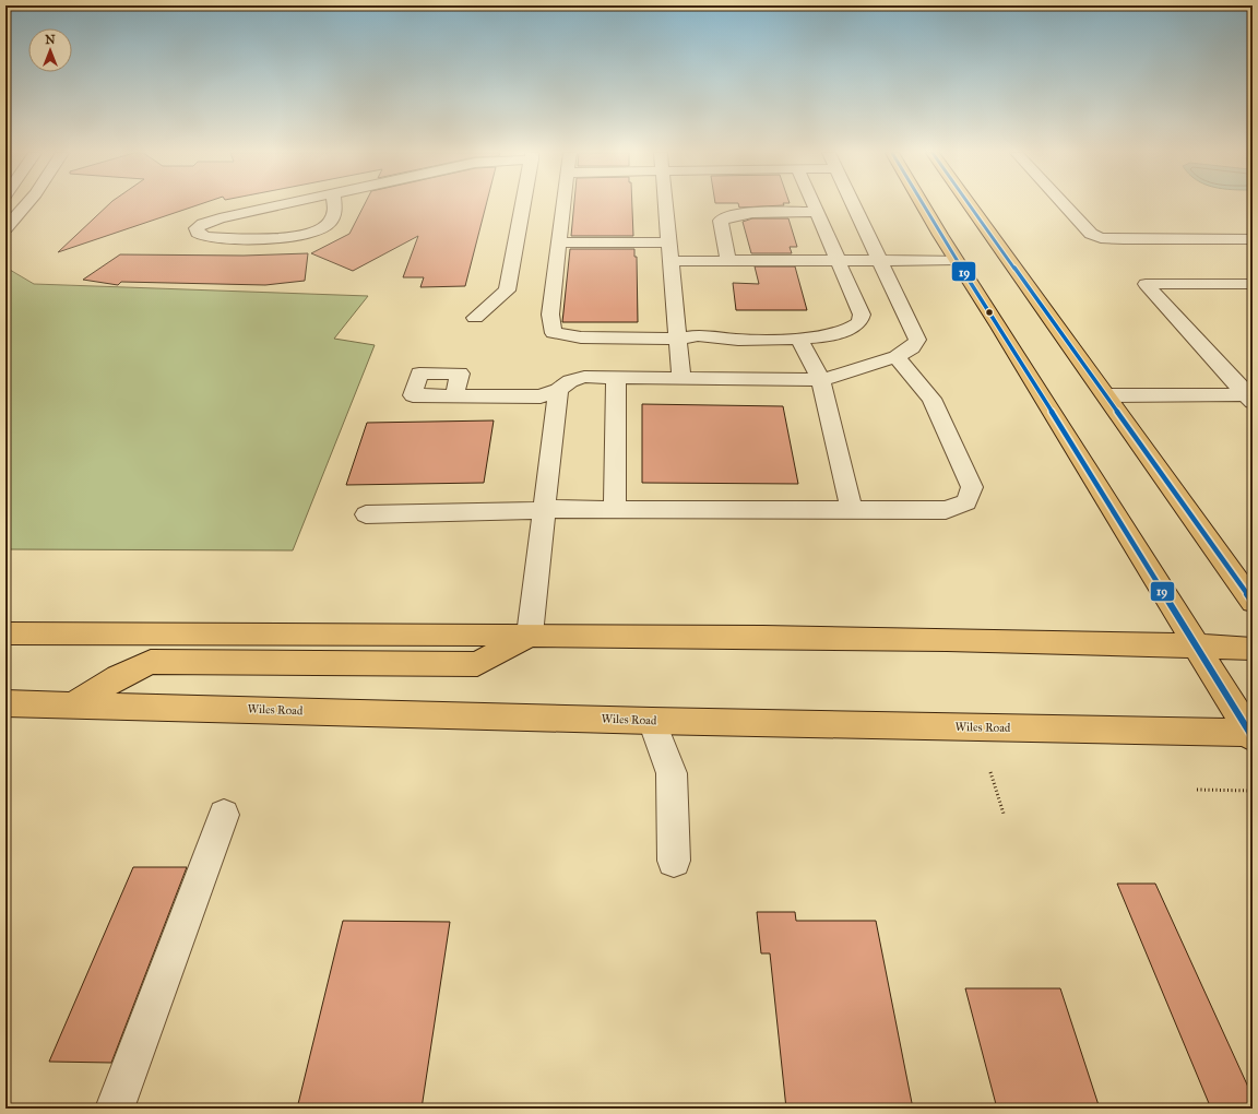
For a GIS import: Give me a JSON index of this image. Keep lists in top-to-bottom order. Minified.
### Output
{"streets":{"main road":["Wiles Road"]},"lines":["transit line 19"],"north":"top"}
